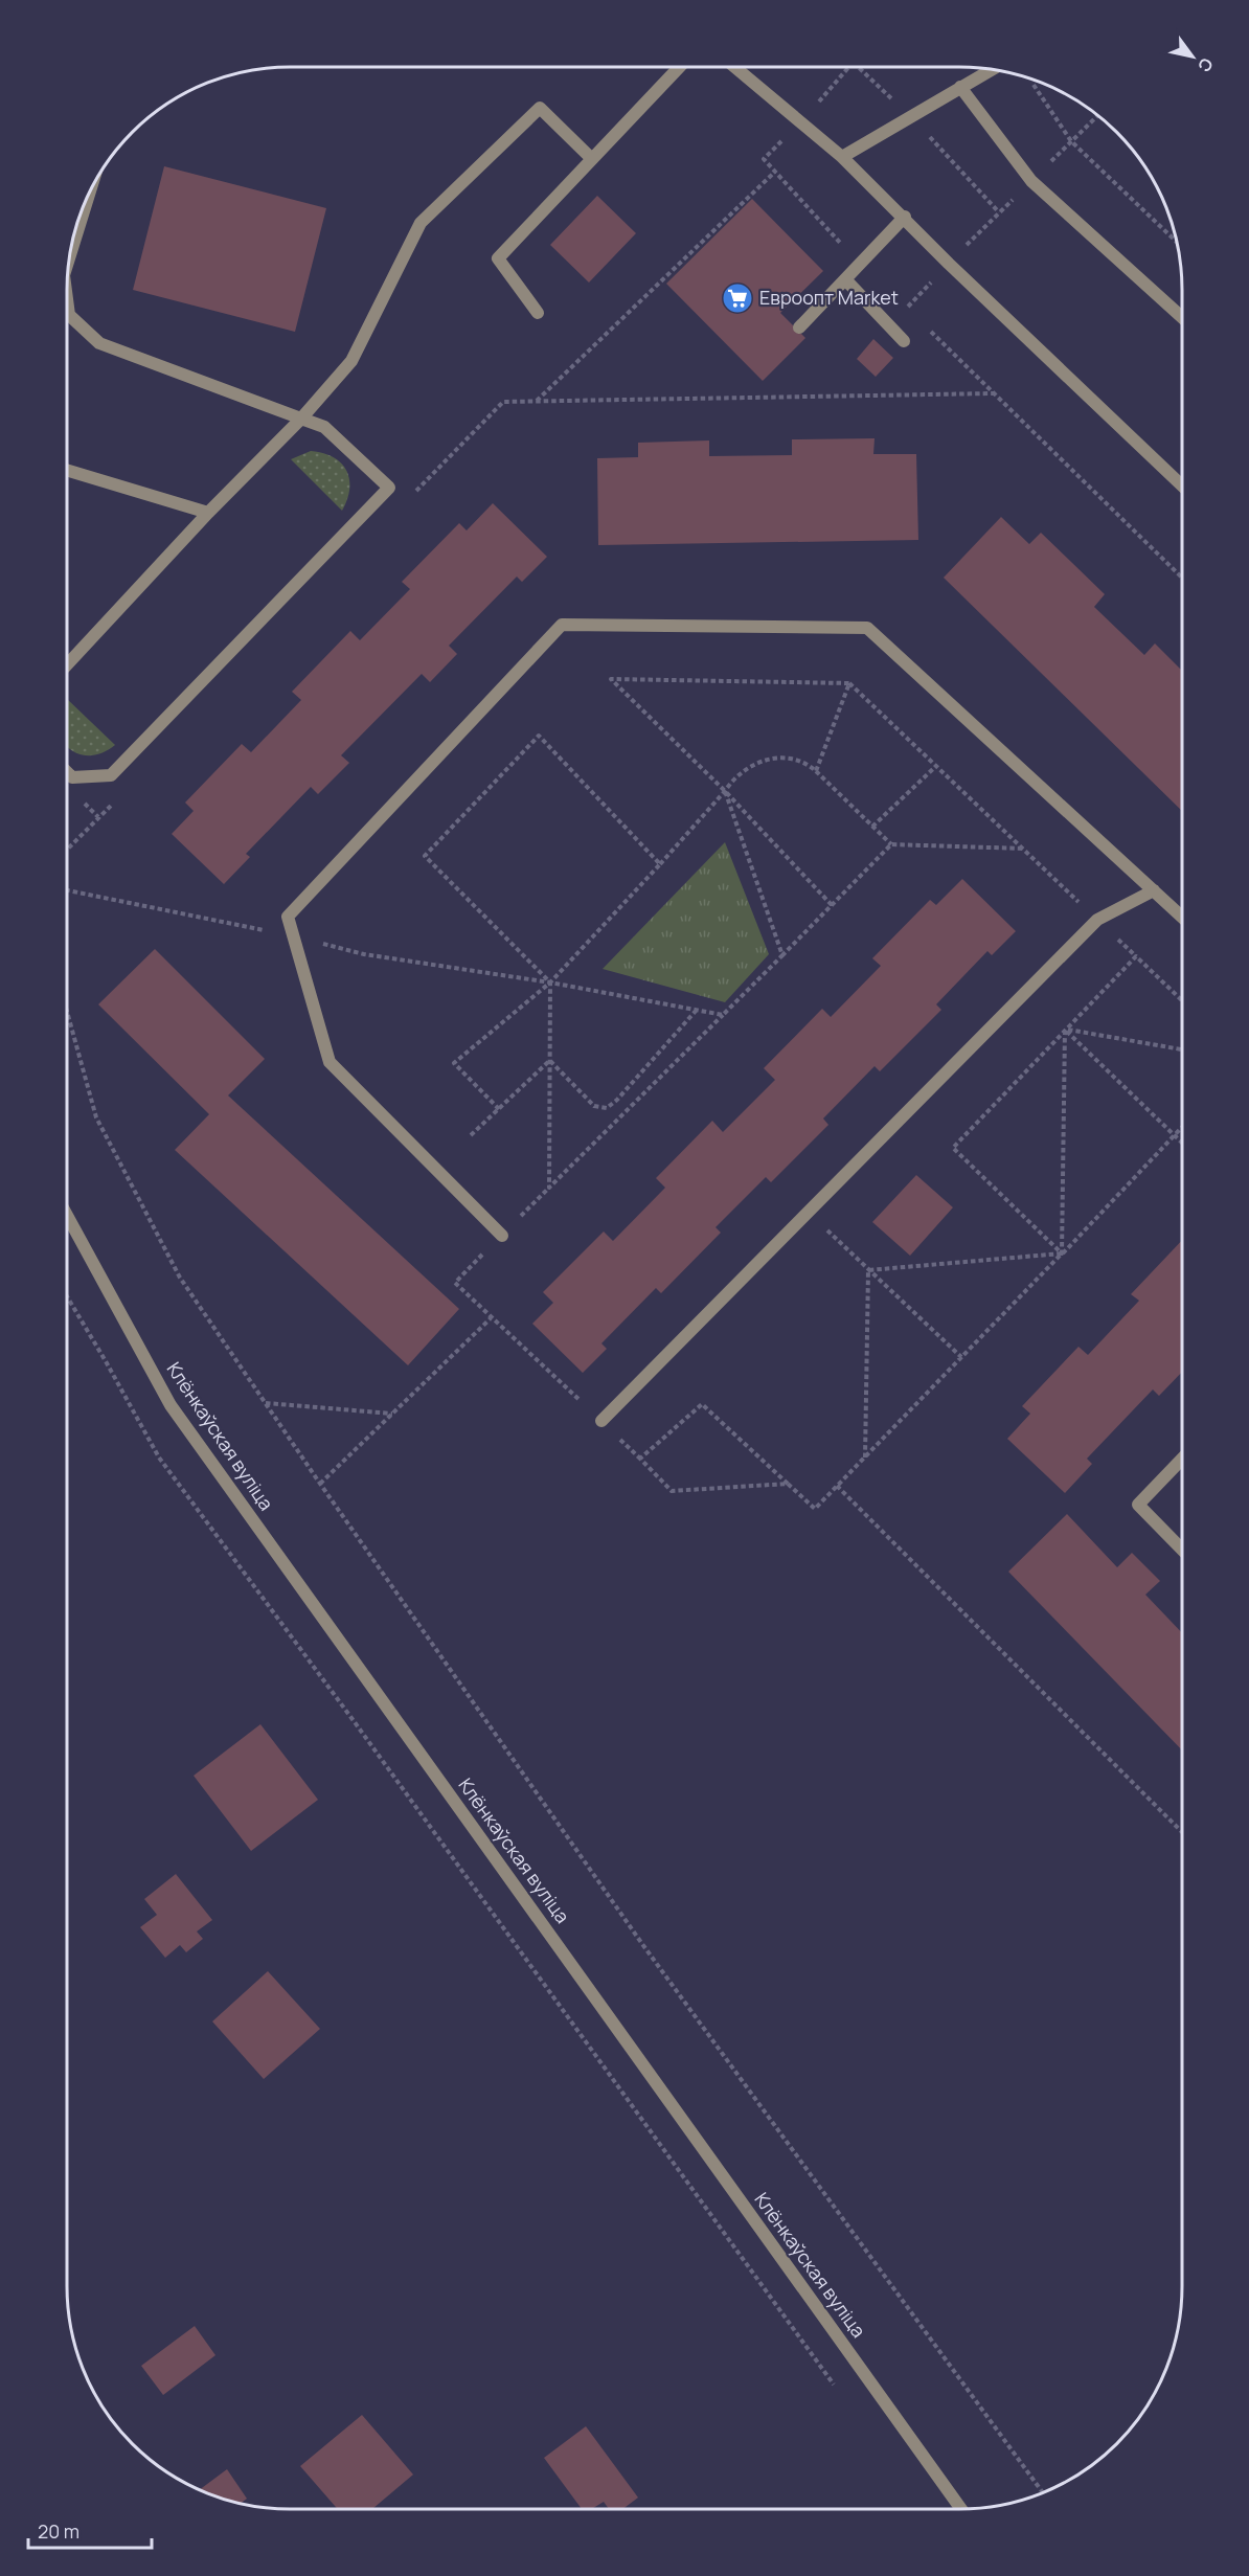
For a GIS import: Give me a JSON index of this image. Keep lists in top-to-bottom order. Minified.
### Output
{"streets":{"street":["Клёнкаўская вуліца"]},"places":{"supermarket":["Евроопт Market"]},"scale_bar":"20 m","north":"bottom right"}
